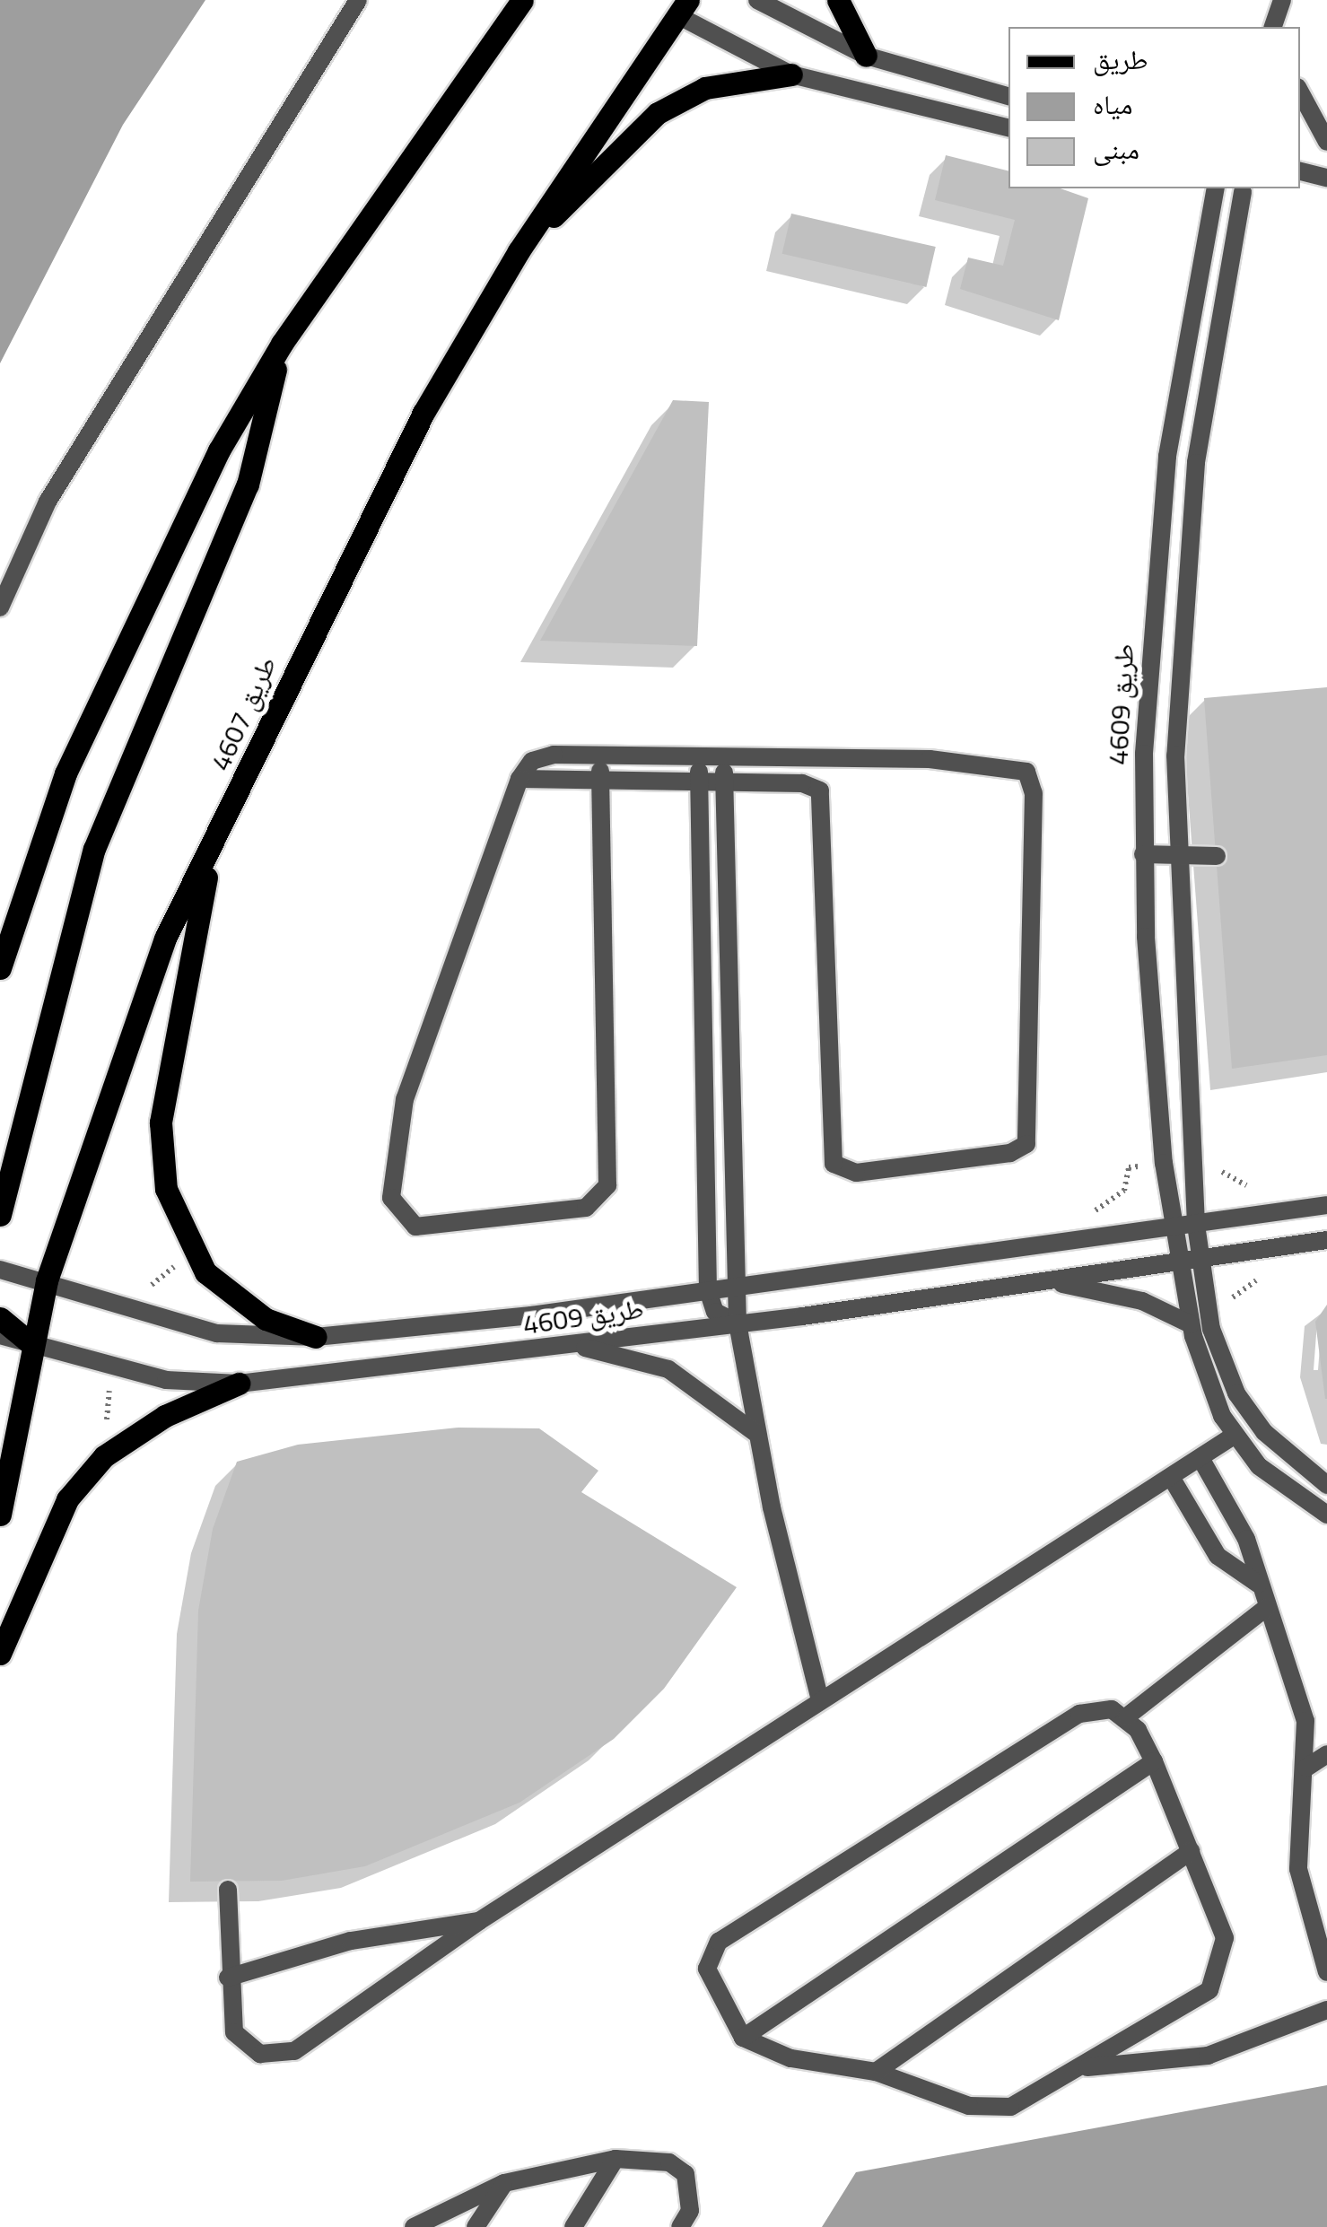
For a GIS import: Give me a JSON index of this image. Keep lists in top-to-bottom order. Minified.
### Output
{"streets":{"main road":["طريق 4607"],"street":["طريق 4609"]},"crossings":[["طريق 4609","طريق 4607"]],"legend":["طريق","مياه","مبنى"]}
